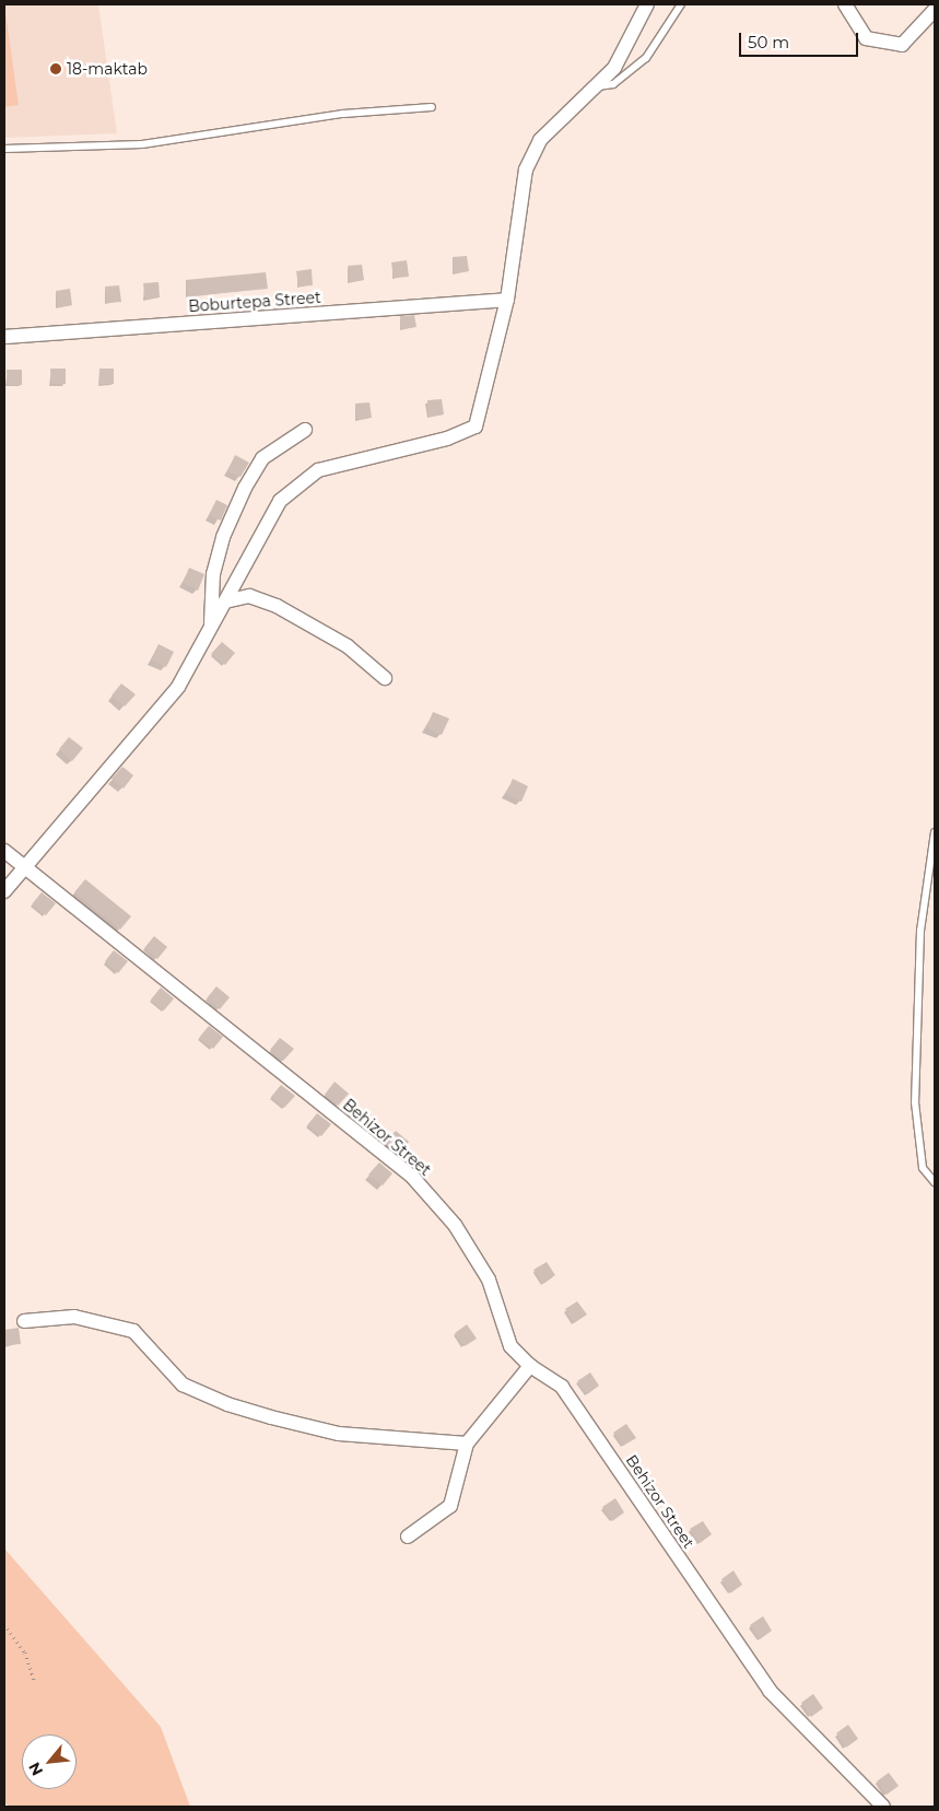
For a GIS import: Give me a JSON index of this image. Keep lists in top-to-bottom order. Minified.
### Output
{"streets":{"street":["Boburtepa Street","Behizor Street"]},"places":["18-maktab"],"scale_bar":"50 m","north":"bottom left"}
